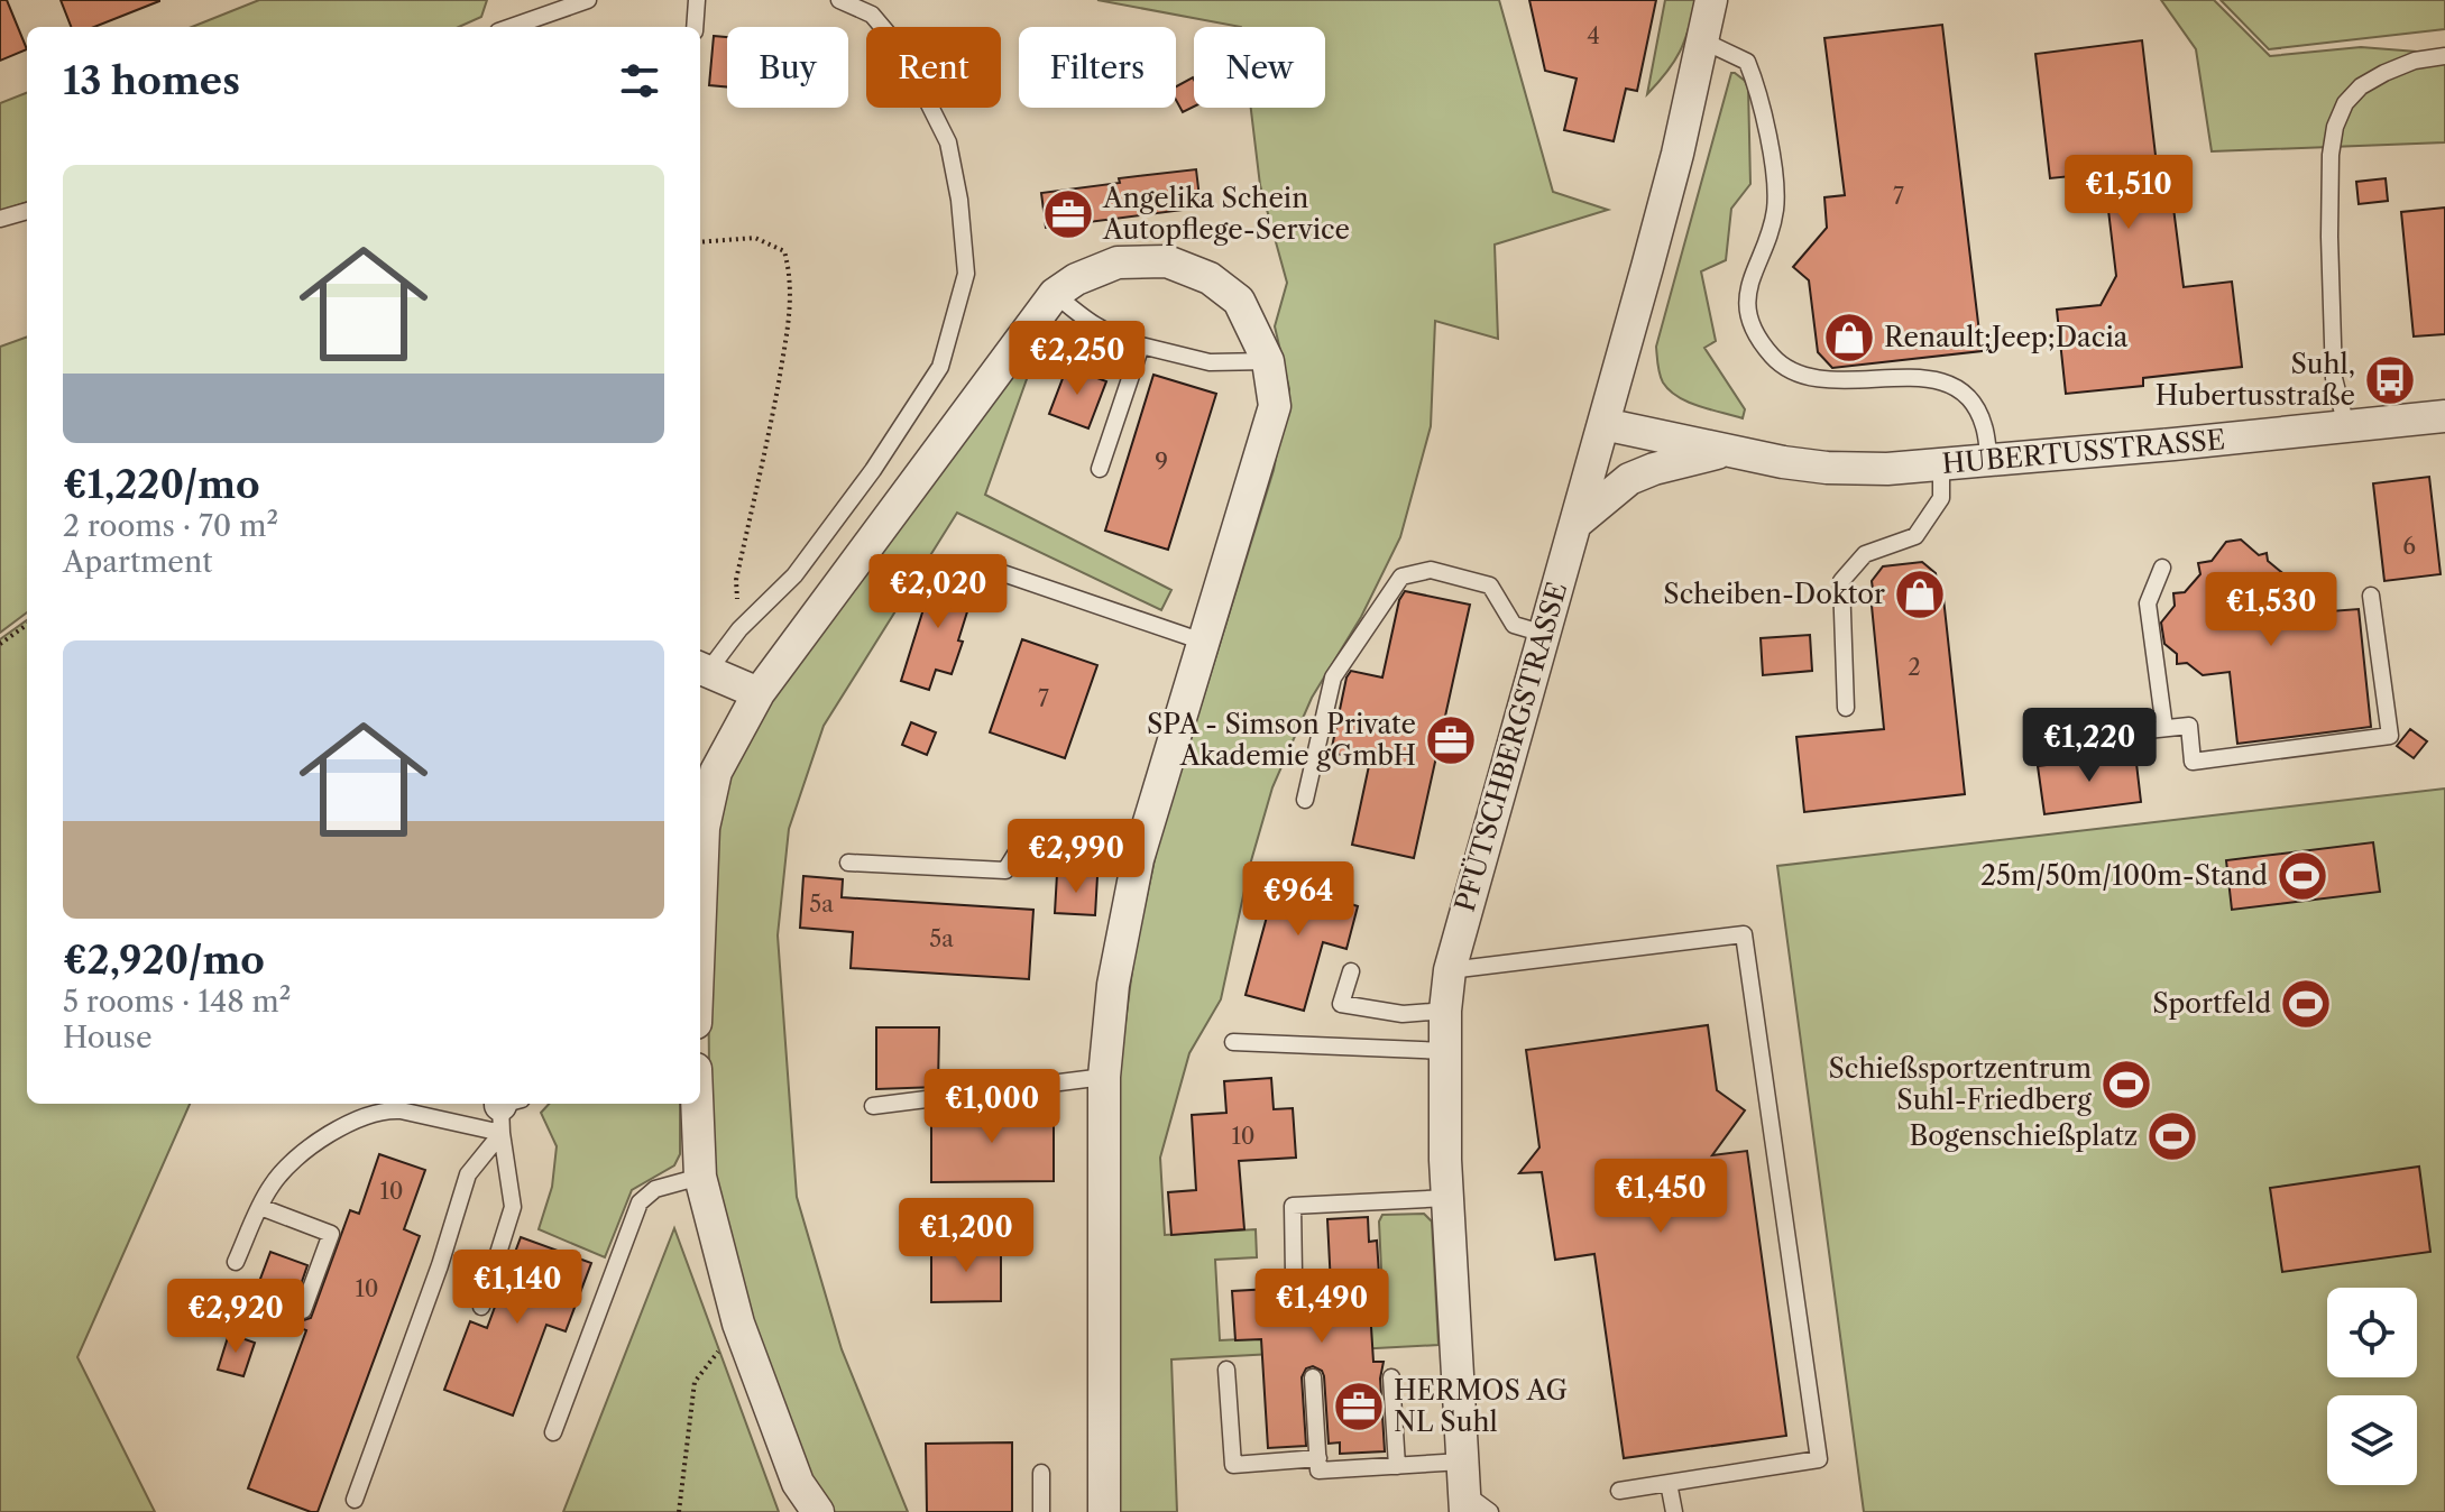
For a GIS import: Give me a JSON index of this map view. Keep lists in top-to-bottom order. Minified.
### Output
{"streets":{"street":["HUBERTUSSTRASSE","PFÜTSCHBERGSTRASSE"]},"crossings":[["HUBERTUSSTRASSE","PFÜTSCHBERGSTRASSE"]],"places":{"office":["Angelika Schein Autopflege-Service","SPA - Simson Private Akademie gGmbH","HERMOS AG NL Suhl"],"shop":["Renault;Jeep;Dacia","Scheiben-Doktor"],"bus stop":["Suhl, Hubertusstraße"],"sports":["25m/50m/100m-Stand","Sportfeld","Schießsportzentrum Suhl-Friedberg","Bogenschießplatz"]},"house_numbers":["4","7","9","6","2","7","5a","5a","10","10","10"],"page":{"chip":["Buy","Rent","Filters","New"],"heading":"13 homes","list":[{"name":"€1,220/mo","note":"2 rooms · 70 m² · Apartment"},{"name":"€2,920/mo","note":"5 rooms · 148 m² · House"}],"price":["€1,510","€2,250","€2,020","€1,530","€1,220","€2,990","€964","€1,000","€1,450","€1,200","€1,140","€1,490","€2,920"]}}
